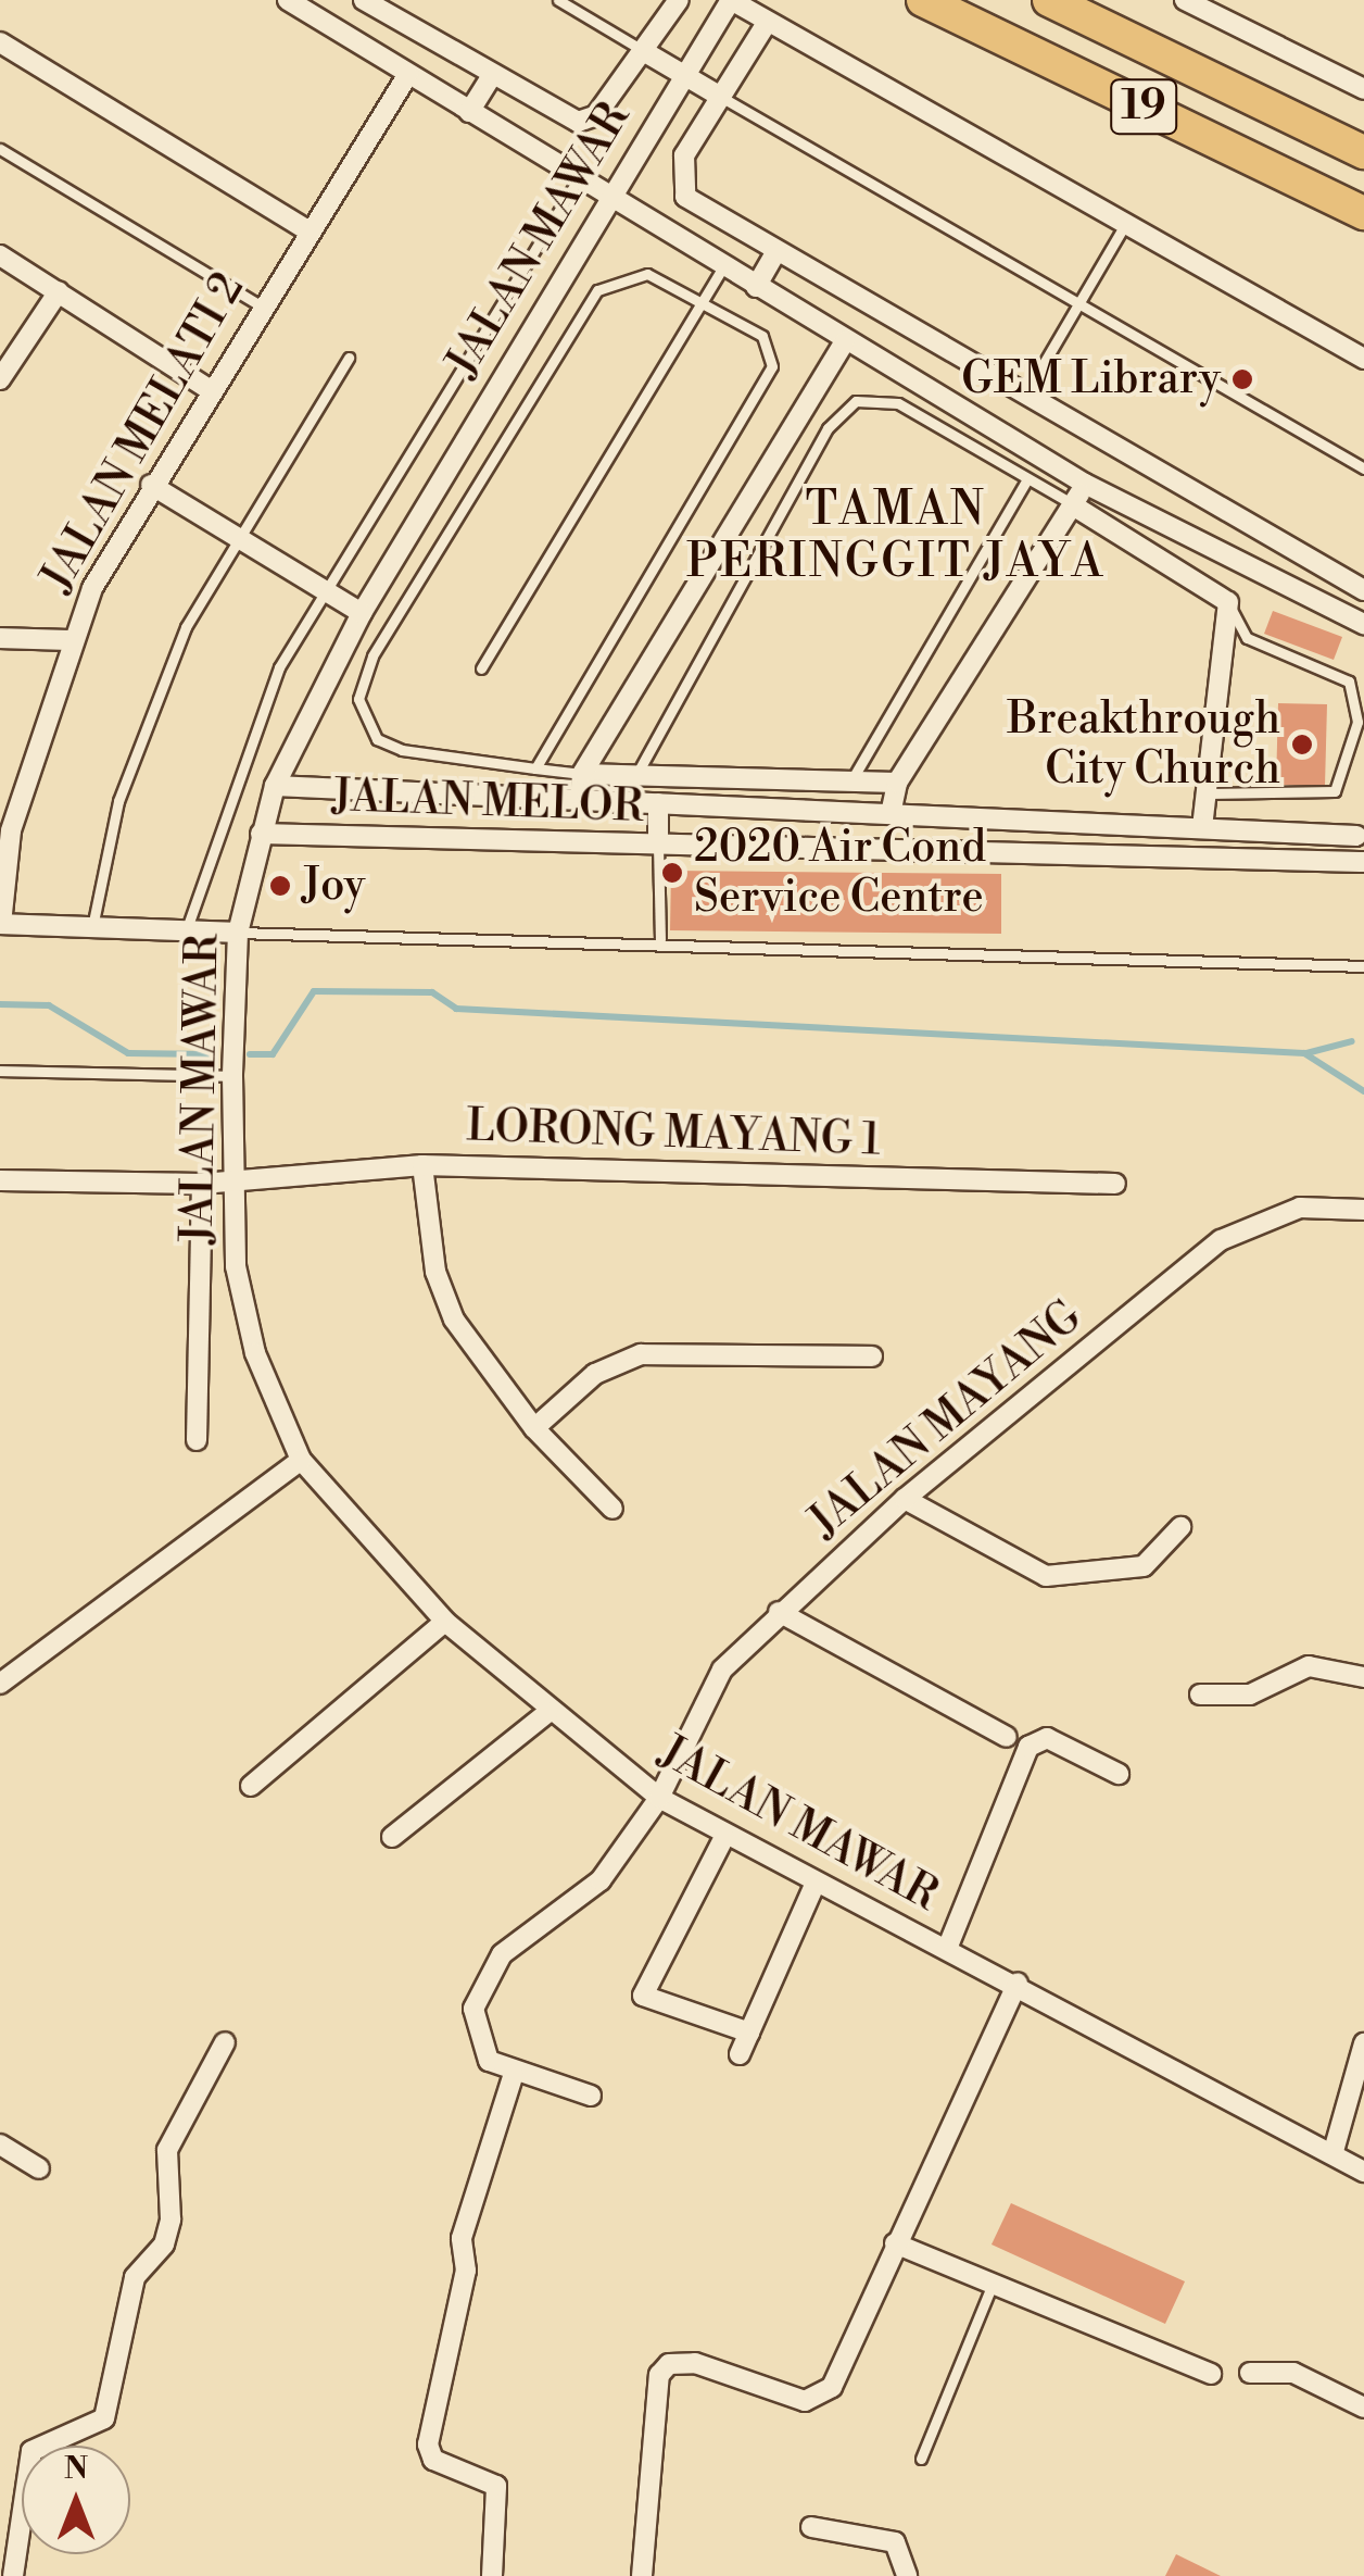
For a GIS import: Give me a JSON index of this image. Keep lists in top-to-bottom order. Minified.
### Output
{"streets":{"highway":["19"],"street":["JALAN MAWAR","JALAN MELATI 2","JALAN MELOR","LORONG MAYANG 1","JALAN MAYANG"]},"crossings":[["JALAN MAWAR","JALAN MELOR"],["JALAN MAWAR","LORONG MAYANG 1"],["JALAN MAWAR","JALAN MAYANG"]],"districts":["TAMAN PERINGGIT JAYA"],"places":["GEM Library","Breakthrough City Church","2020 Air Cond Service Centre","Joy"],"north":"top"}
